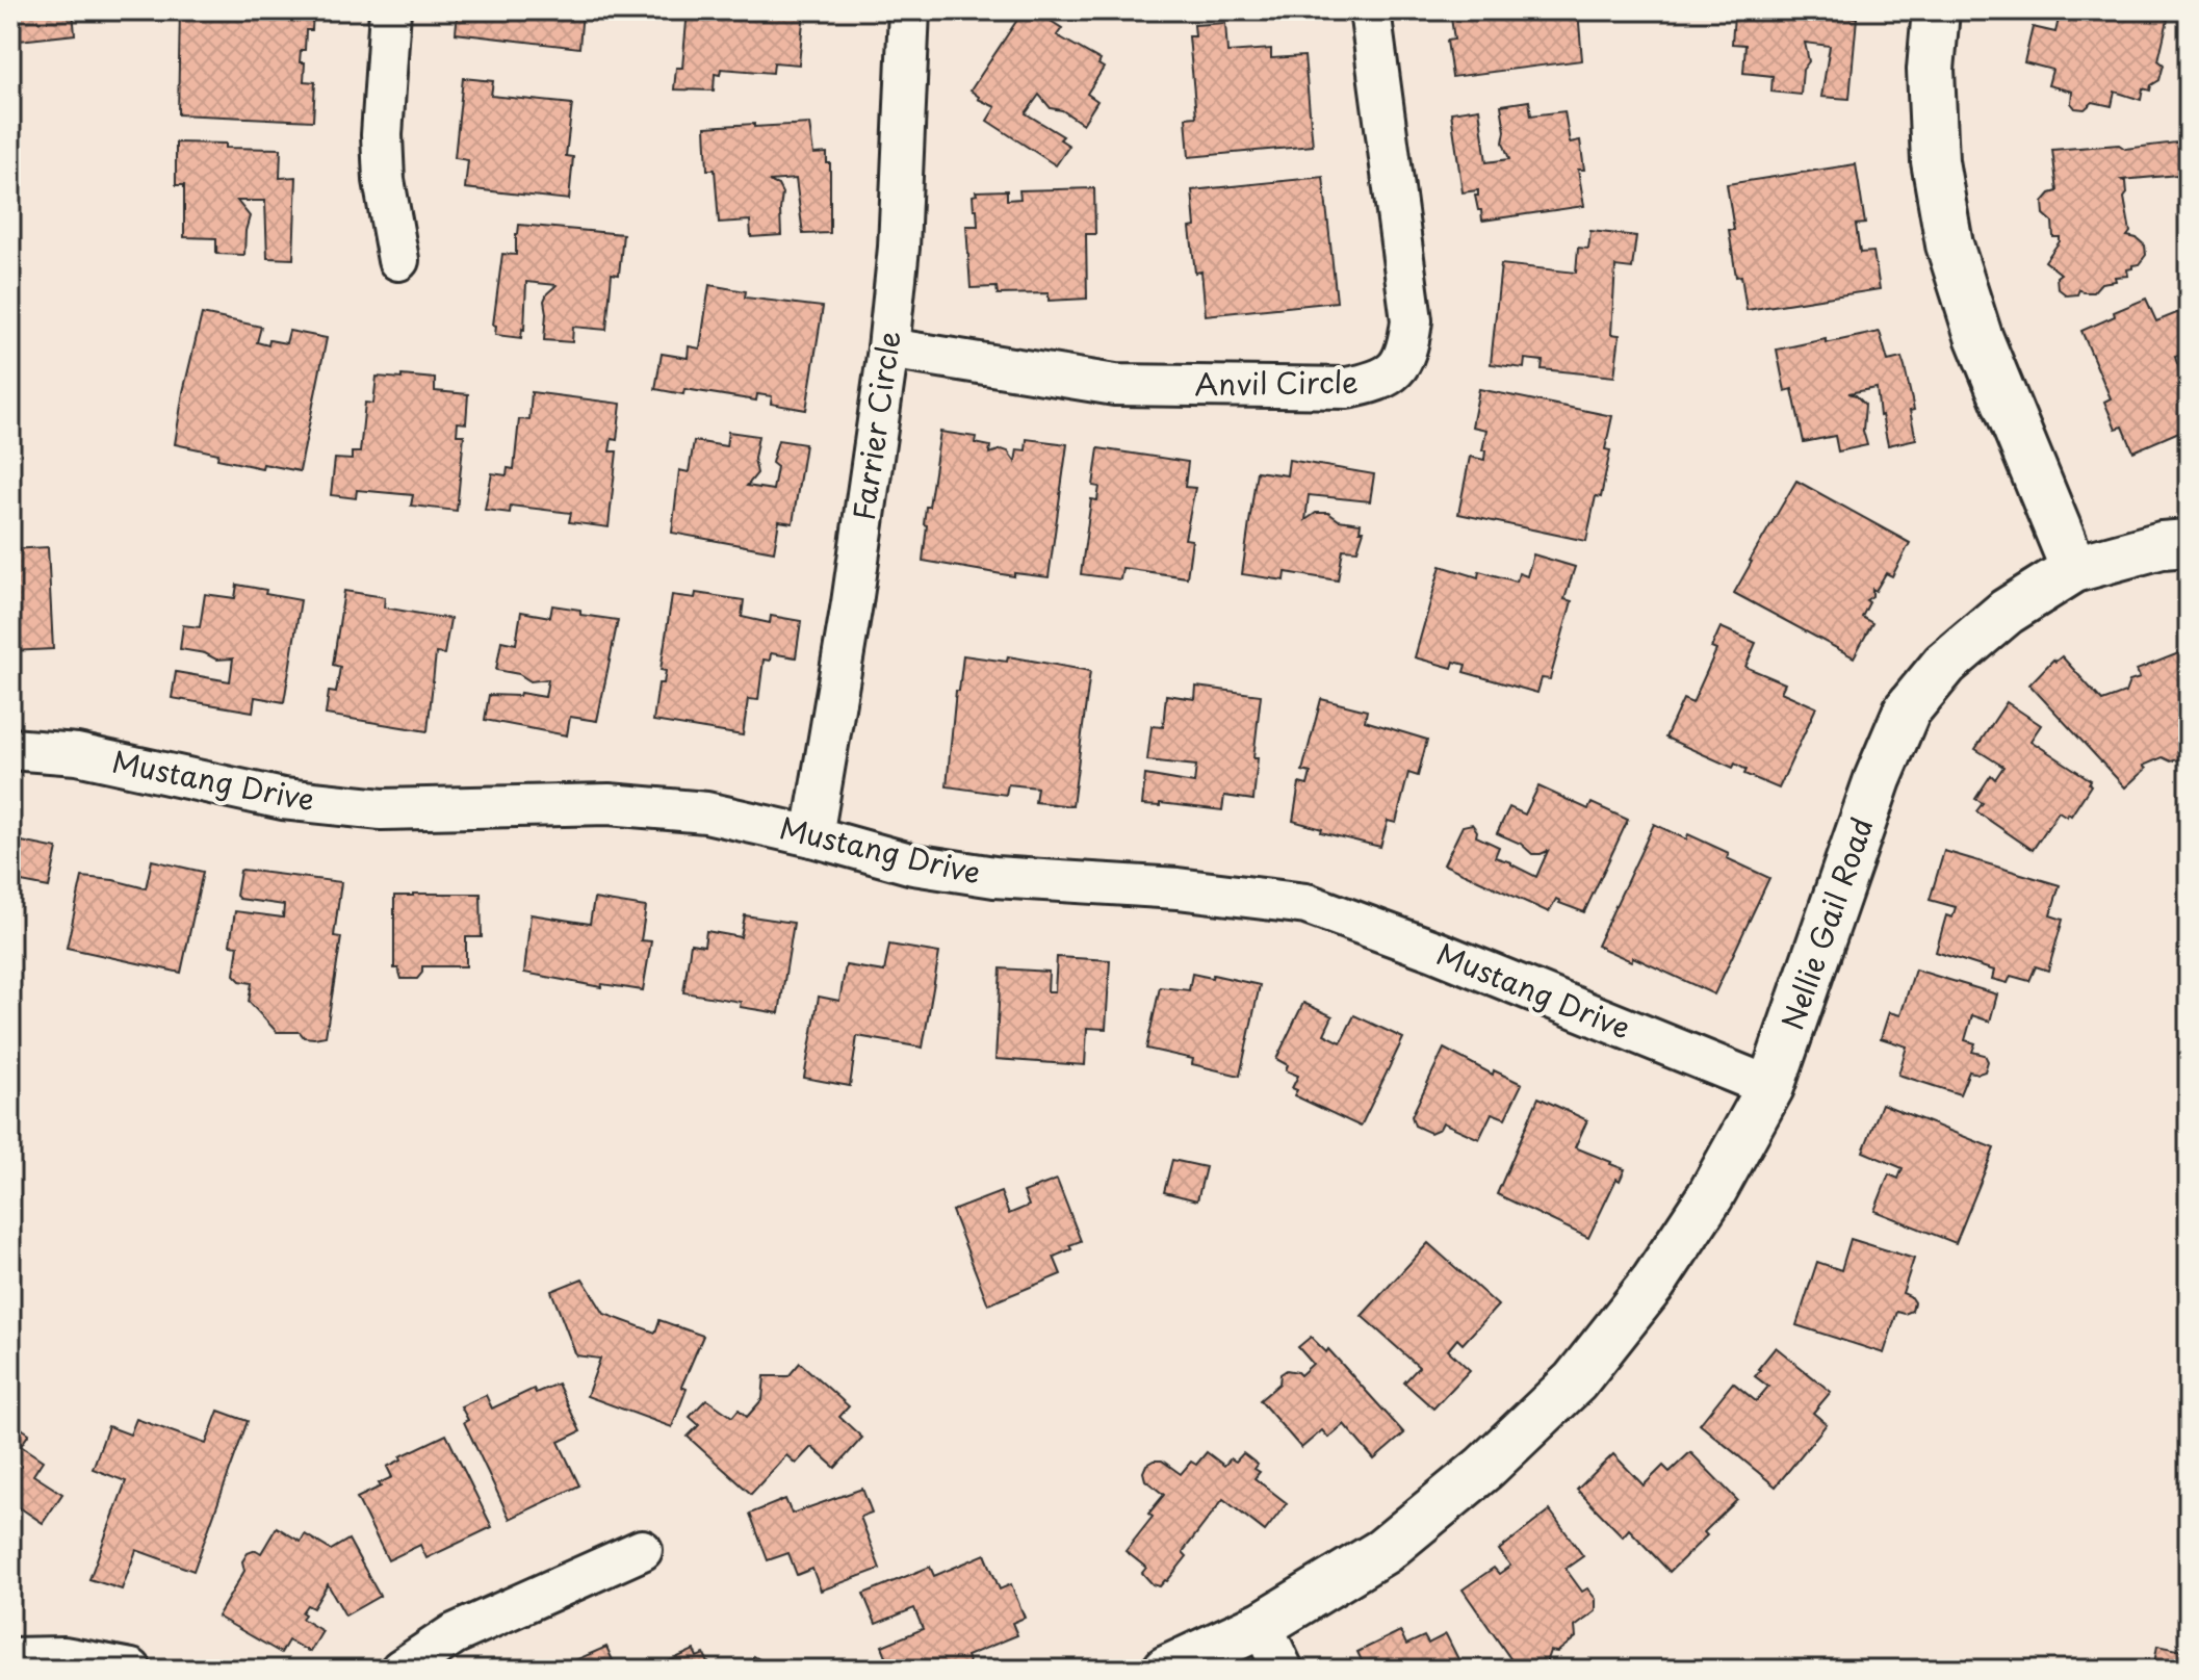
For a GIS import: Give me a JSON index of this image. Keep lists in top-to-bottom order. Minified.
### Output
{"streets":{"street":["Anvil Circle","Farrier Circle","Mustang Drive","Nellie Gail Road"]},"crossings":[["Anvil Circle","Farrier Circle"],["Farrier Circle","Mustang Drive"],["Mustang Drive","Nellie Gail Road"]]}
